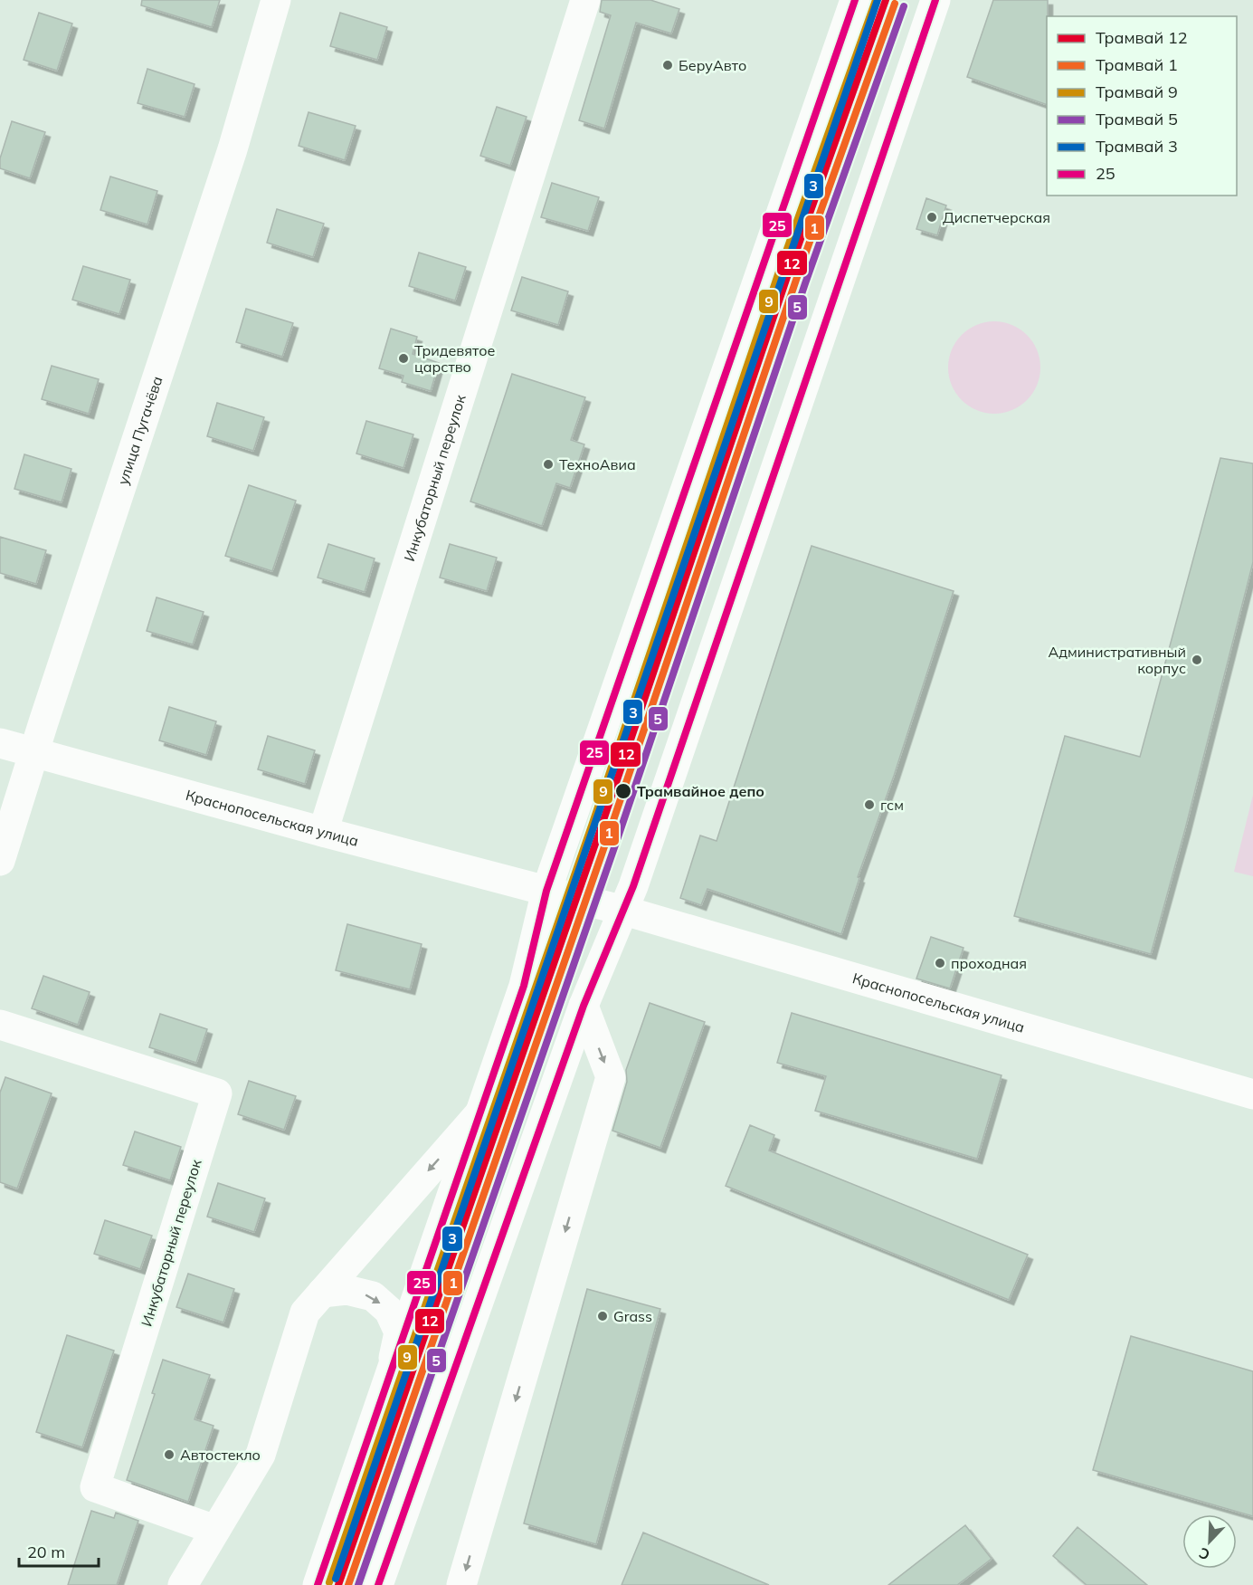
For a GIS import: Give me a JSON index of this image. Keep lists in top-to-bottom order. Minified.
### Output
{"streets":{"street":["улица Пугачёва","Инкубаторный переулок","Краснопосельская улица"]},"crossings":[["улица Пугачёва","Краснопосельская улица"],["Инкубаторный переулок","Краснопосельская улица"]],"places":["БеруАвто","Диспетчерская","Тридевятое царство","ТехноАвиа","Административный корпус","Трамвайное депо","гсм","проходная","Grass","Автостекло"],"lines":["tram line 12","tram line 9","tram line 3","transit line 25","tram line 1","tram line 5"],"legend":["Трамвай 12","Трамвай 1","Трамвай 9","Трамвай 5","Трамвай 3","25"],"scale_bar":"20 m","north":"bottom left"}
